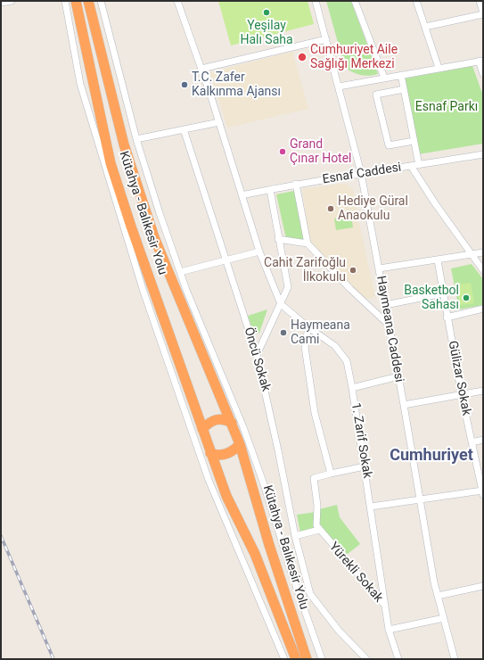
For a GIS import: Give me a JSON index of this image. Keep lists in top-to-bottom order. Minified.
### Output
{"streets":{"highway":["Kütahya - Balıkesir Yolu"],"street":["Esnaf Caddesi","Haymeana Caddesi","Öncü Sokak","Gülizar Sokak","1. Zarif Sokak","Yürekli Sokak"]},"crossings":[["Esnaf Caddesi","Haymeana Caddesi"],["1. Zarif Sokak","Yürekli Sokak"]],"districts":["Cumhuriyet"],"parks":["Esnaf Parkı"],"places":["Yeşilay Halı Saha","Cumhuriyet Aile Sağlığı Merkezi","T.C. Zafer Kalkınma Ajansı","Grand Çınar Hotel","Hediye Güral Anaokulu","Cahit Zarifoğlu İlkokulu","Basketbol Sahası","Haymeana Cami"]}
